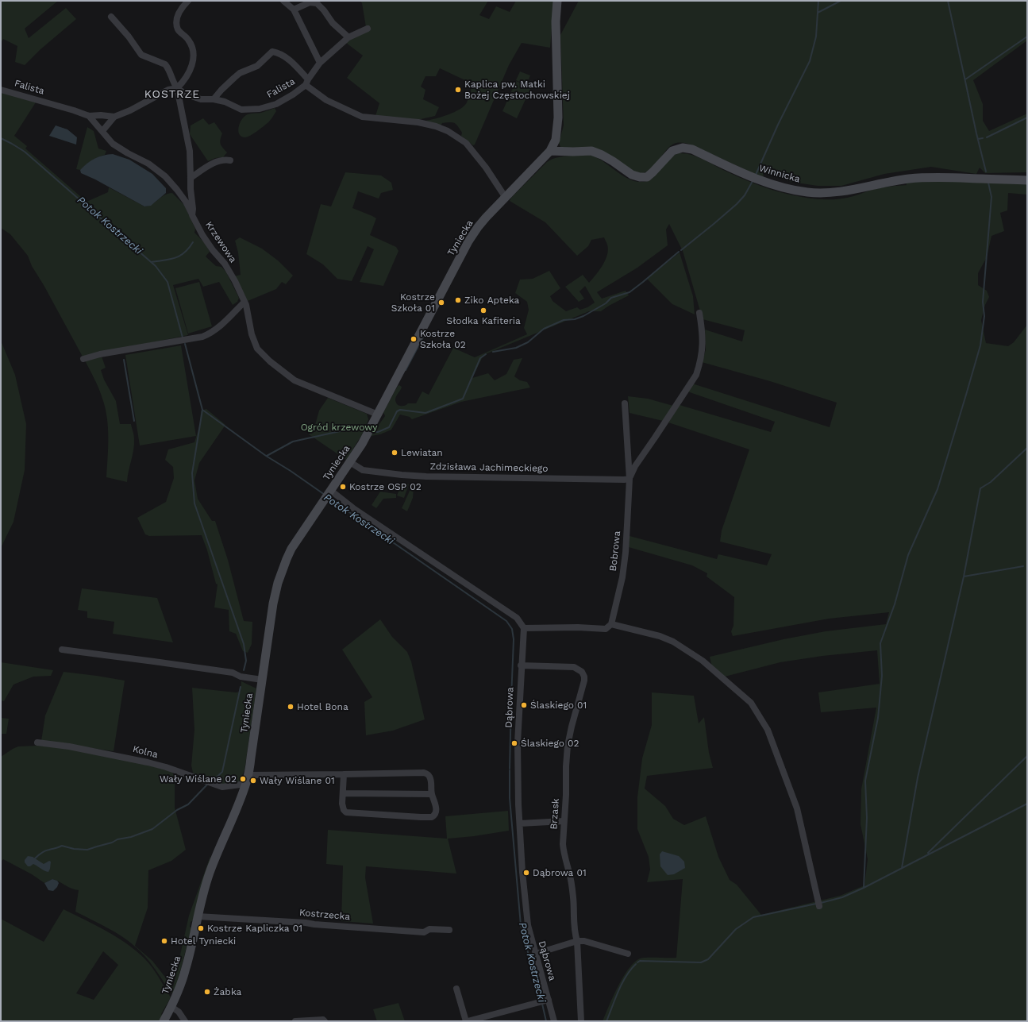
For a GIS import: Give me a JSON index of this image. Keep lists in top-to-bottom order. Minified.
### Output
{"streets":{"street":["Falista","Winnicka","Tyniecka","Krzewowa","Zdzisława Jachimeckiego","Bobrowa","Dąbrowa","Kolna","Brzask","Kostrzecka"]},"crossings":[["Falista","Tyniecka"],["Falista","Krzewowa"],["Winnicka","Tyniecka"],["Tyniecka","Krzewowa"],["Tyniecka","Zdzisława Jachimeckiego"],["Tyniecka","Kolna"],["Tyniecka","Kostrzecka"],["Zdzisława Jachimeckiego","Bobrowa"],["Dąbrowa","Brzask"]],"districts":["KOSTRZE"],"water":["Potok Kostrzecki"],"parks":["Ogród krzewowy"],"places":["Kaplica pw. Matki Bożej Częstochowskiej","Ziko Apteka","Kostrze Szkoła 01","Słodka Kafiteria","Kostrze Szkoła 02","Lewiatan","Kostrze OSP 02","Ślaskiego 01","Hotel Bona","Ślaskiego 02","Wały Wiślane 02","Wały Wiślane 01","Dąbrowa 01","Kostrze Kapliczka 01","Hotel Tyniecki","Żabka"]}
